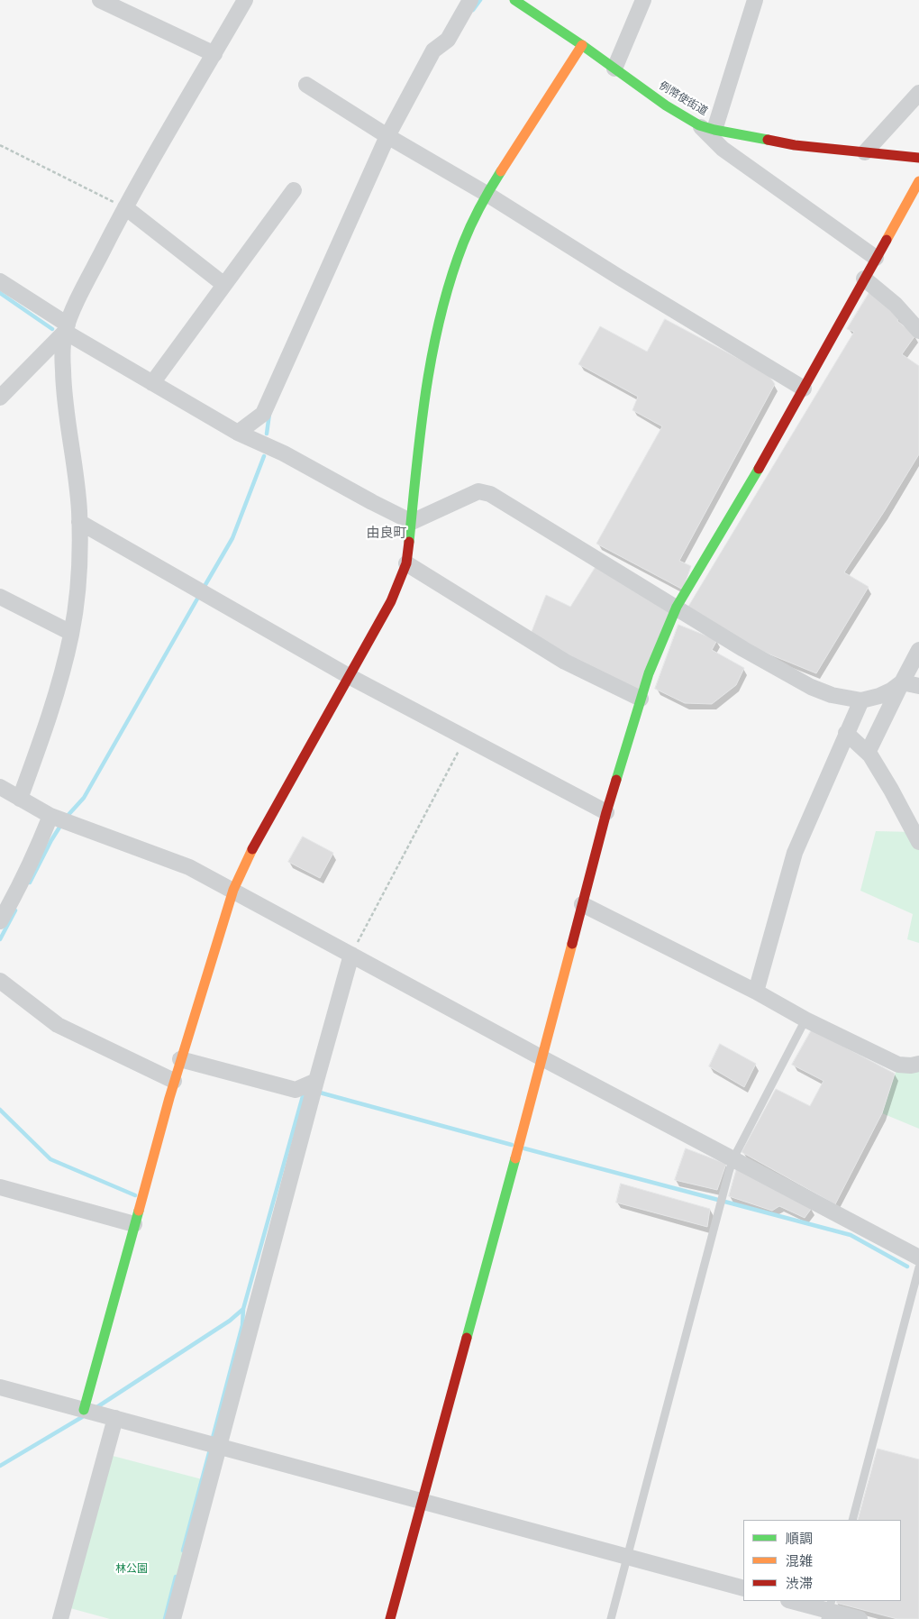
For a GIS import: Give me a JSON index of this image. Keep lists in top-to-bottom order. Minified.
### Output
{"streets":{"street":["例幣使街道"]},"districts":["由良町"],"parks":["林公園"],"legend":["順調","混雑","渋滞"]}
